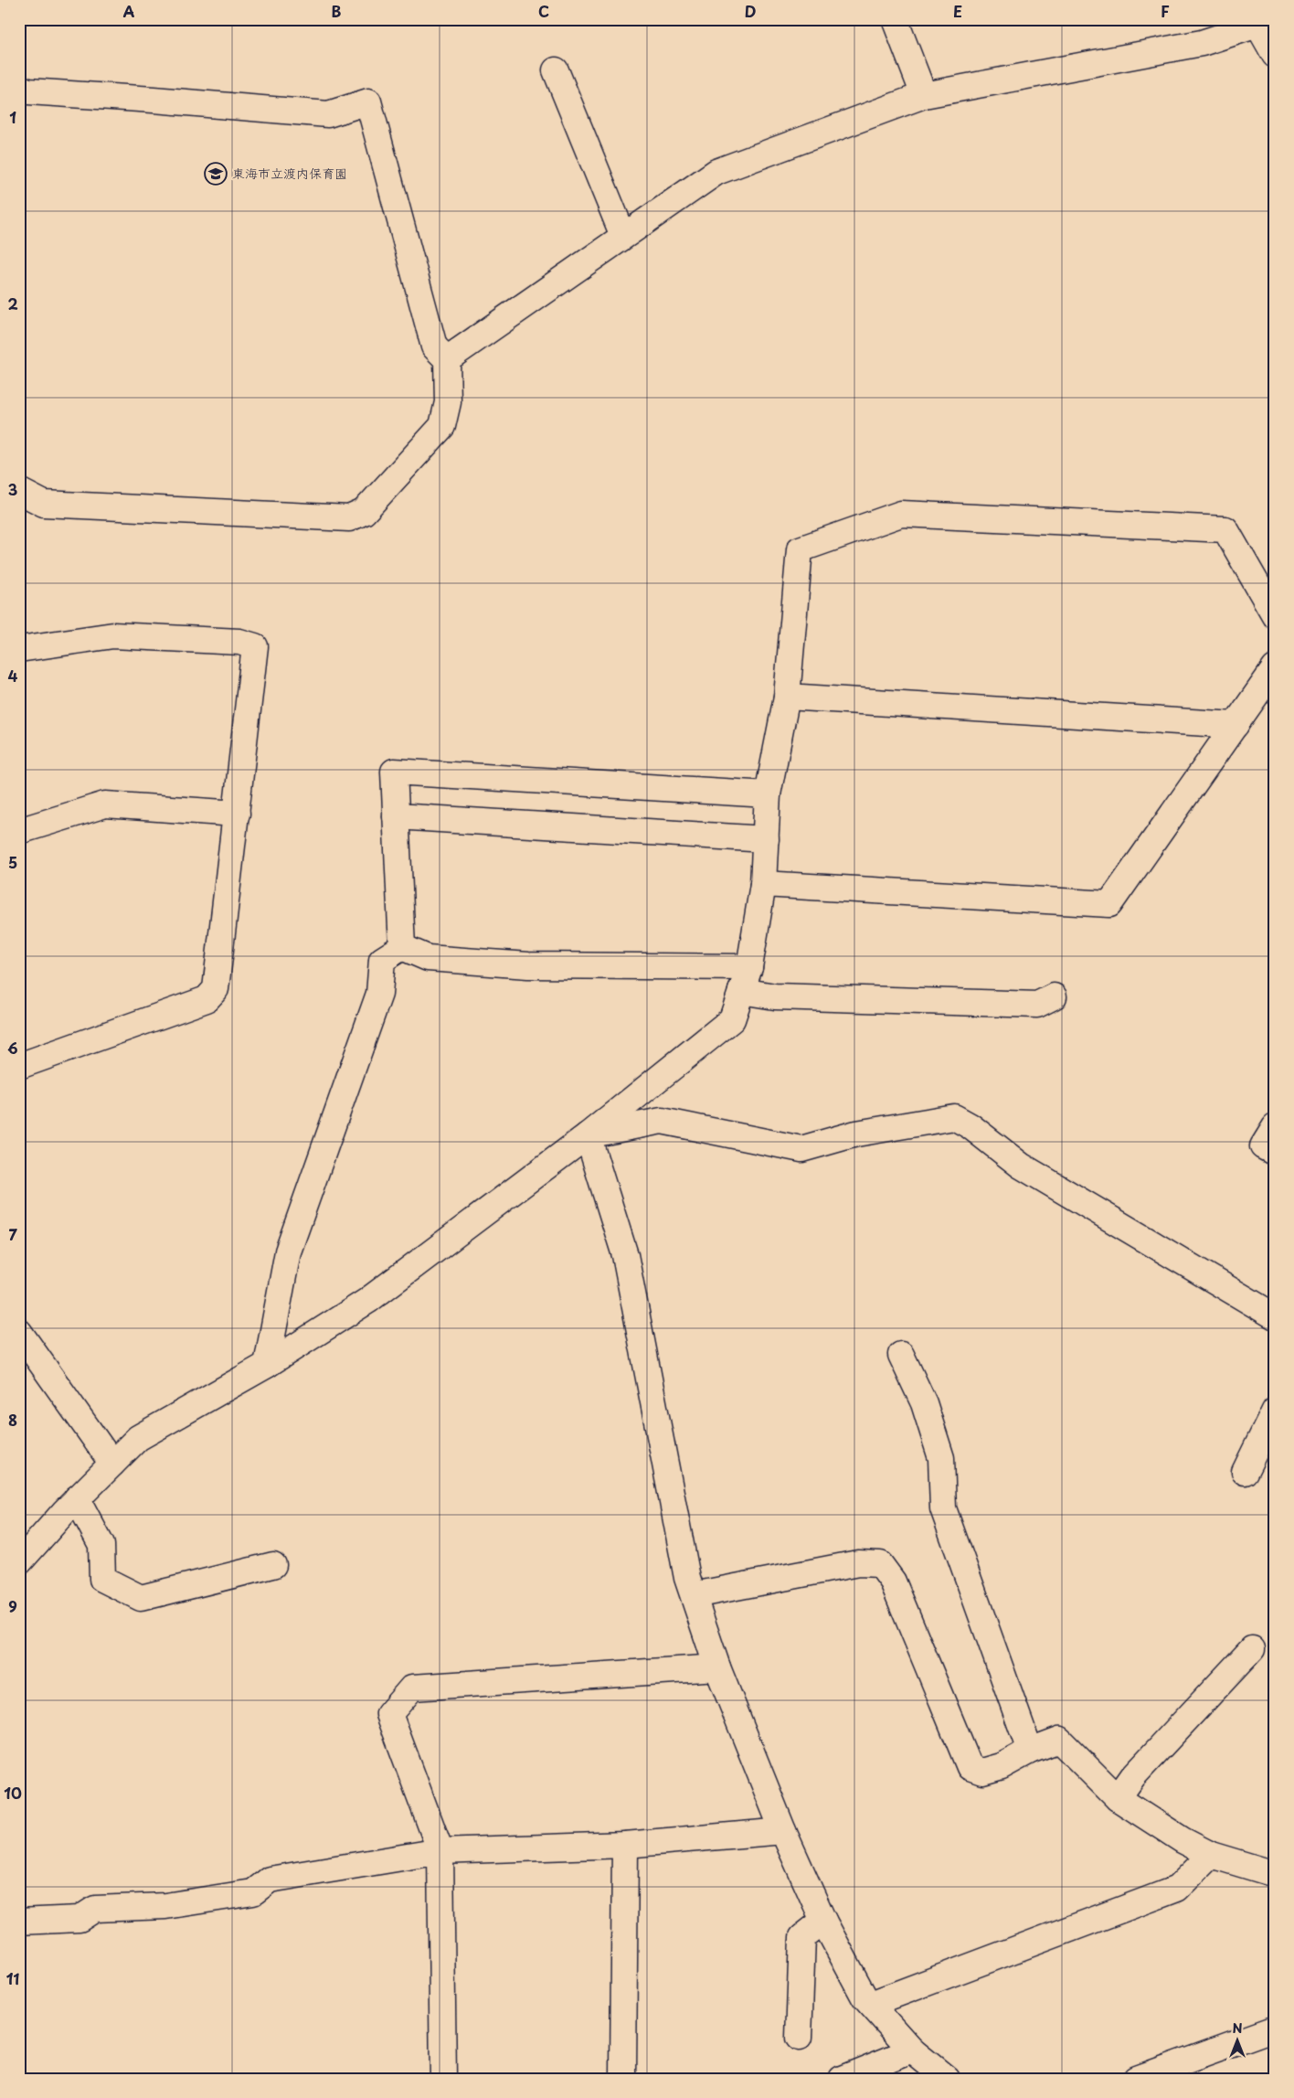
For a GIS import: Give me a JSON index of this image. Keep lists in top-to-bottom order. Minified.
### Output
{"places":{"school or university":["東海市立渡内保育園"]},"north":"top","grid":{"columns":["A","B","C","D","E","F"],"rows":["1","2","3","4","5","6","7","8","9","10","11"]}}
